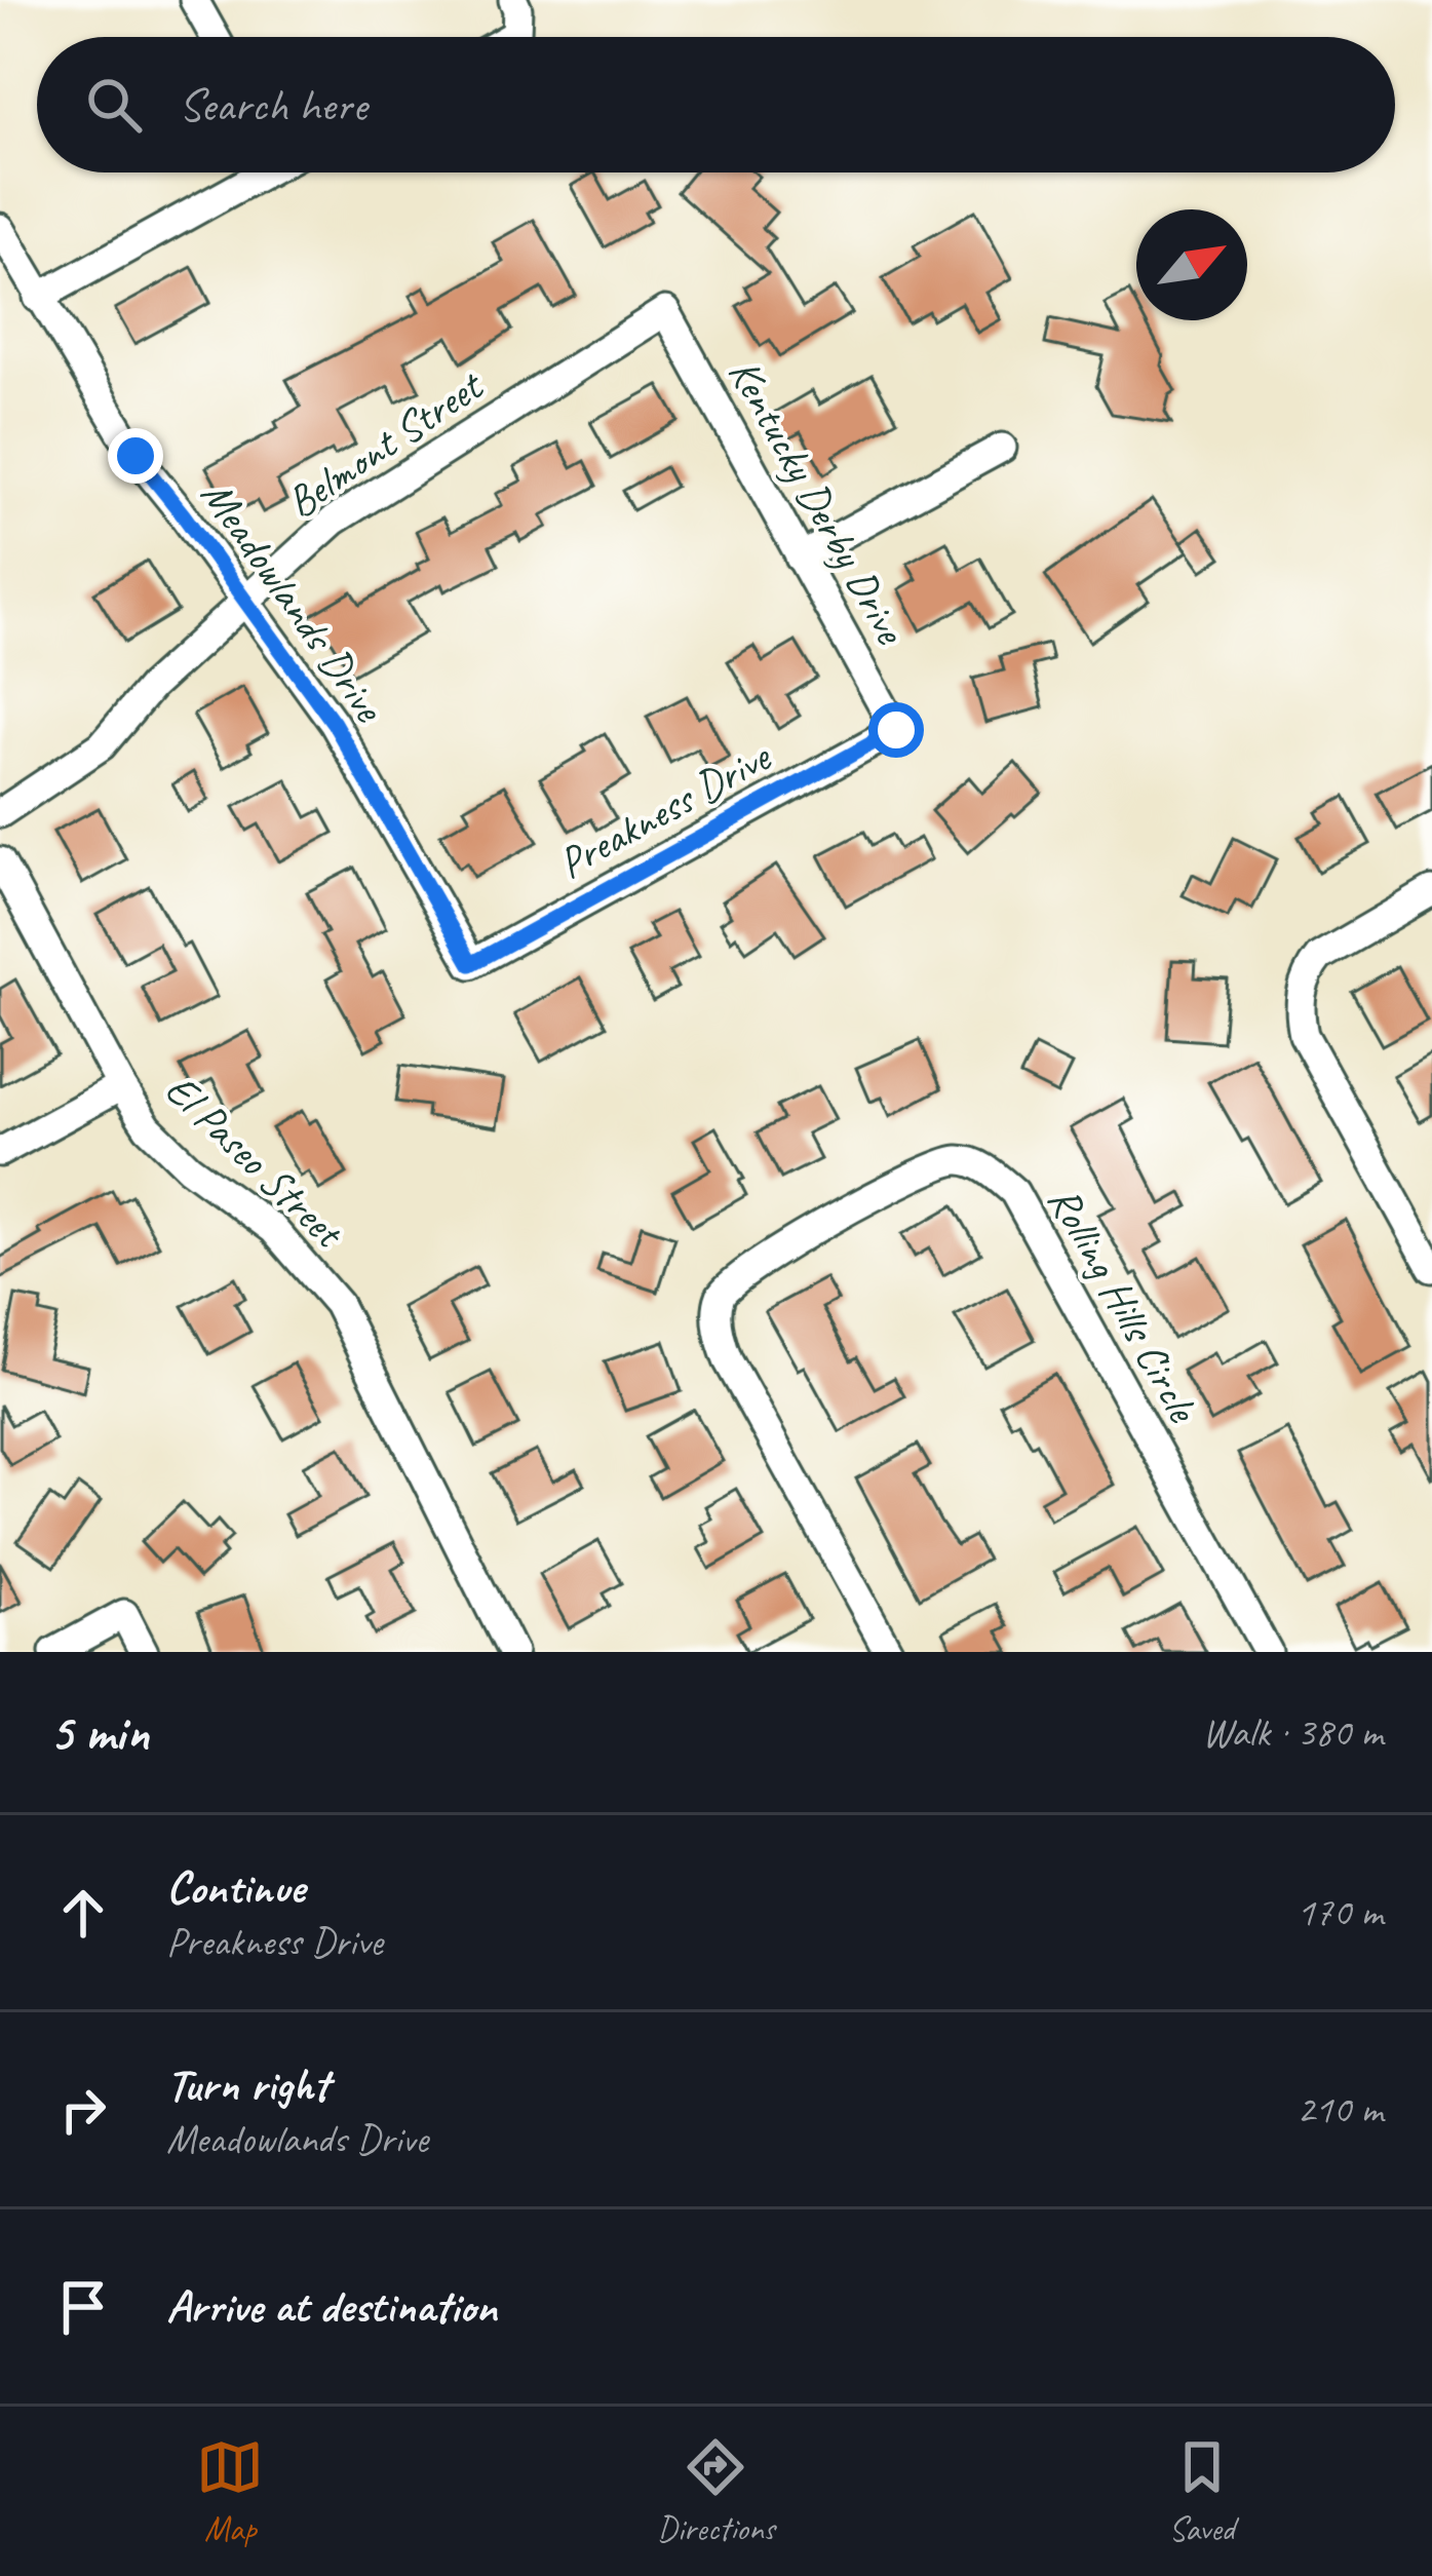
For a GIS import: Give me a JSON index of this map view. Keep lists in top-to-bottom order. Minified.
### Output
{"streets":{"street":["Belmont Street","Kentucky Derby Drive","Meadowlands Drive","Preakness Drive","El Paseo Street","Rolling Hills Circle"]},"crossings":[["Belmont Street","Kentucky Derby Drive"],["Belmont Street","Meadowlands Drive"],["Kentucky Derby Drive","Preakness Drive"],["Meadowlands Drive","Preakness Drive"]],"north":"top right","page":{"search":"Search here","heading":["5 min","Walk · 380 m"],"list":[["Continue","Preakness Drive","170 m"],["Turn right","Meadowlands Drive","210 m"],"Arrive at destination"],"nav":["Map","Directions","Saved"]}}
